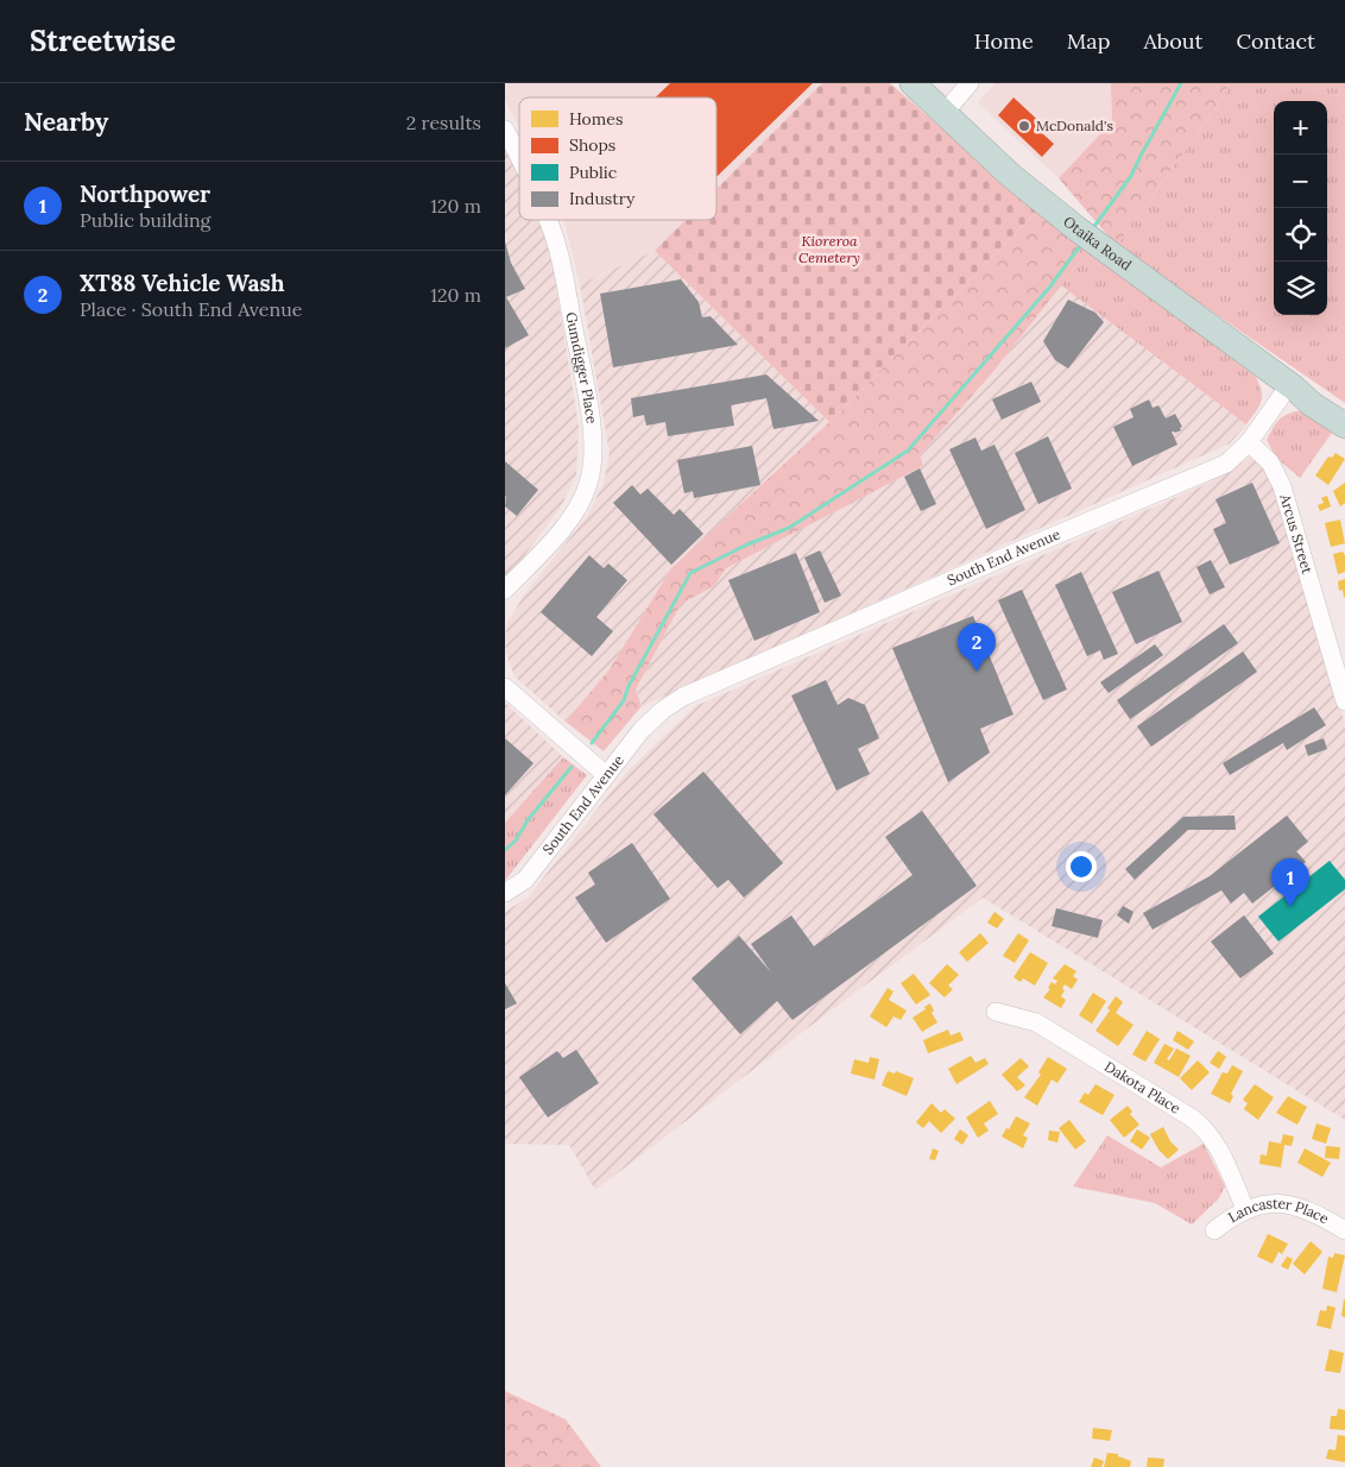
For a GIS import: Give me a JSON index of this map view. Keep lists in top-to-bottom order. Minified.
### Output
{"streets":{"highway":["Otaika Road"],"street":["Gumdigger Place","Arcus Street","South End Avenue","Dakota Place","Lancaster Place"]},"crossings":[["Arcus Street","South End Avenue"],["Dakota Place","Lancaster Place"]],"parks":["Kioreroa Cemetery"],"places":["McDonald's"],"legend":["Homes","Shops","Public","Industry"],"page":{"header":"Streetwise","nav":["Home","Map","About","Contact"],"heading":["Nearby","2 results"],"map_buttons":["+","−"],"list":[{"mark":"1","name":"Northpower","note":"Public building","value":"120 m"},{"mark":"2","name":"XT88 Vehicle Wash","note":"Place · South End Avenue","value":"120 m"}],"pins":["2","1"]}}
